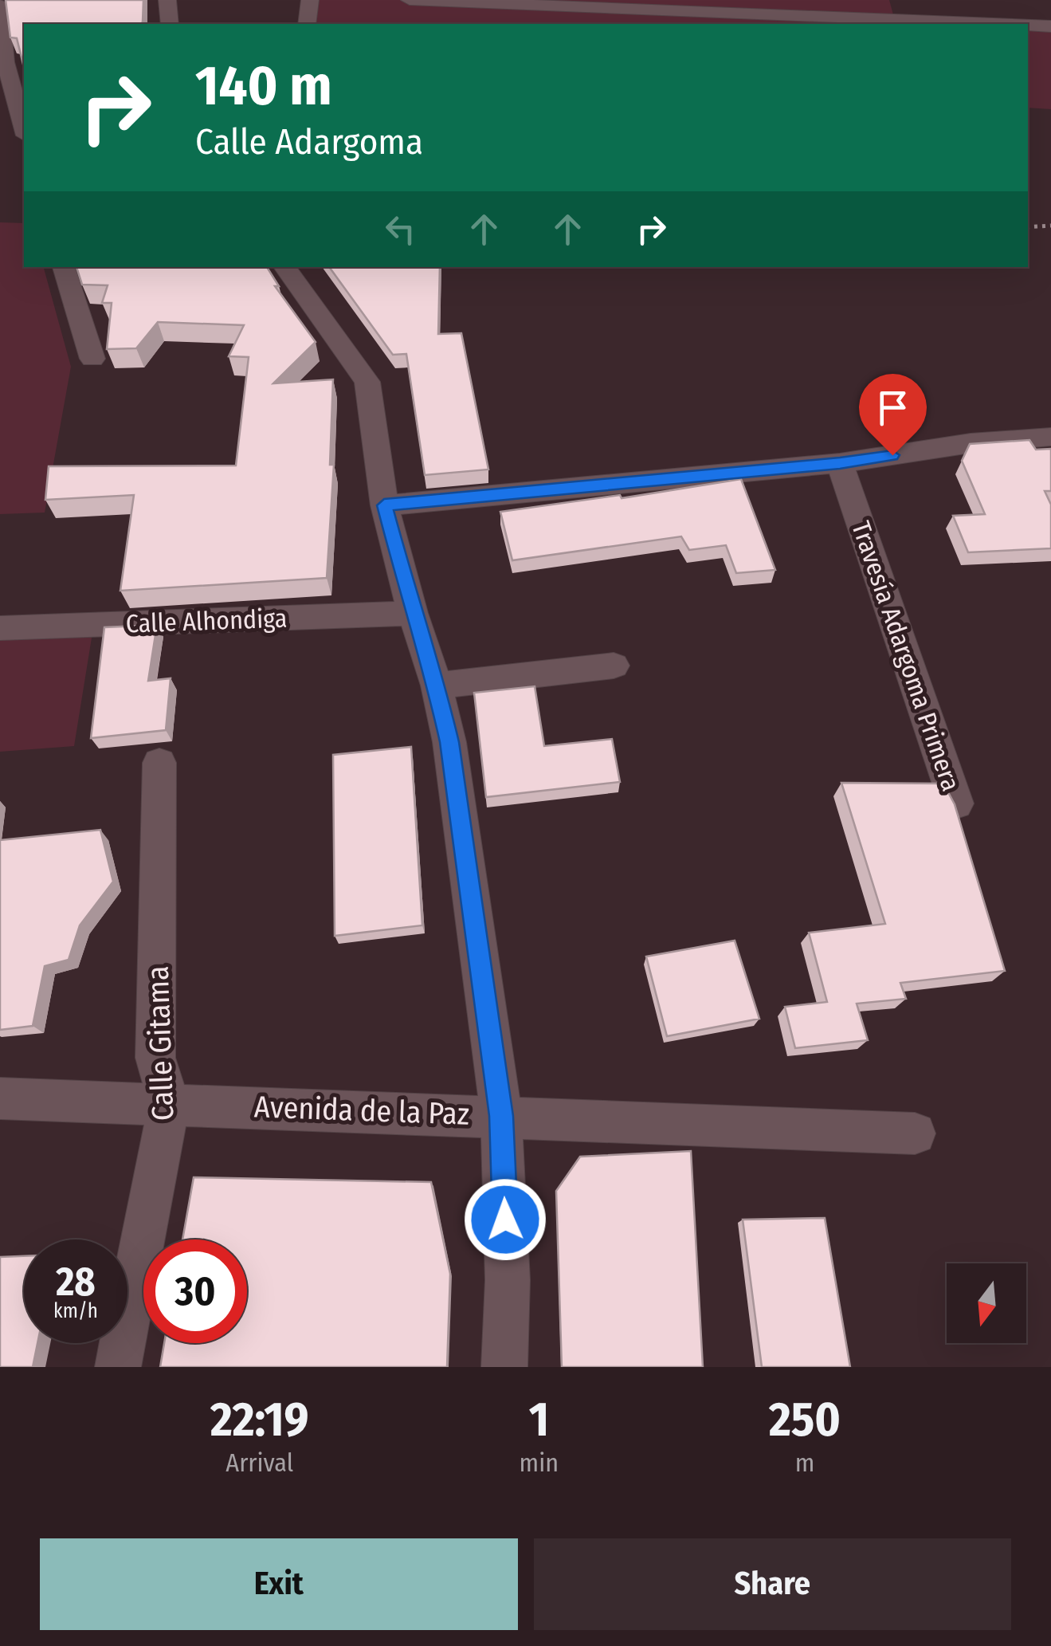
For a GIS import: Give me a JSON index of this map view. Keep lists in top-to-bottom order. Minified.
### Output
{"streets":{"street":["Calle Alhondiga","Travesía Adargoma Primera","Calle Gitama","Avenida de la Paz"]},"crossings":[["Calle Gitama","Avenida de la Paz"]],"north":"bottom","page":{"turn":["140 m","Calle Adargoma"],"speed":"28 km/h","limit":"30","eta":["22:19","Arrival","1","min","250","m"],"buttons":["Exit","Share"]}}
